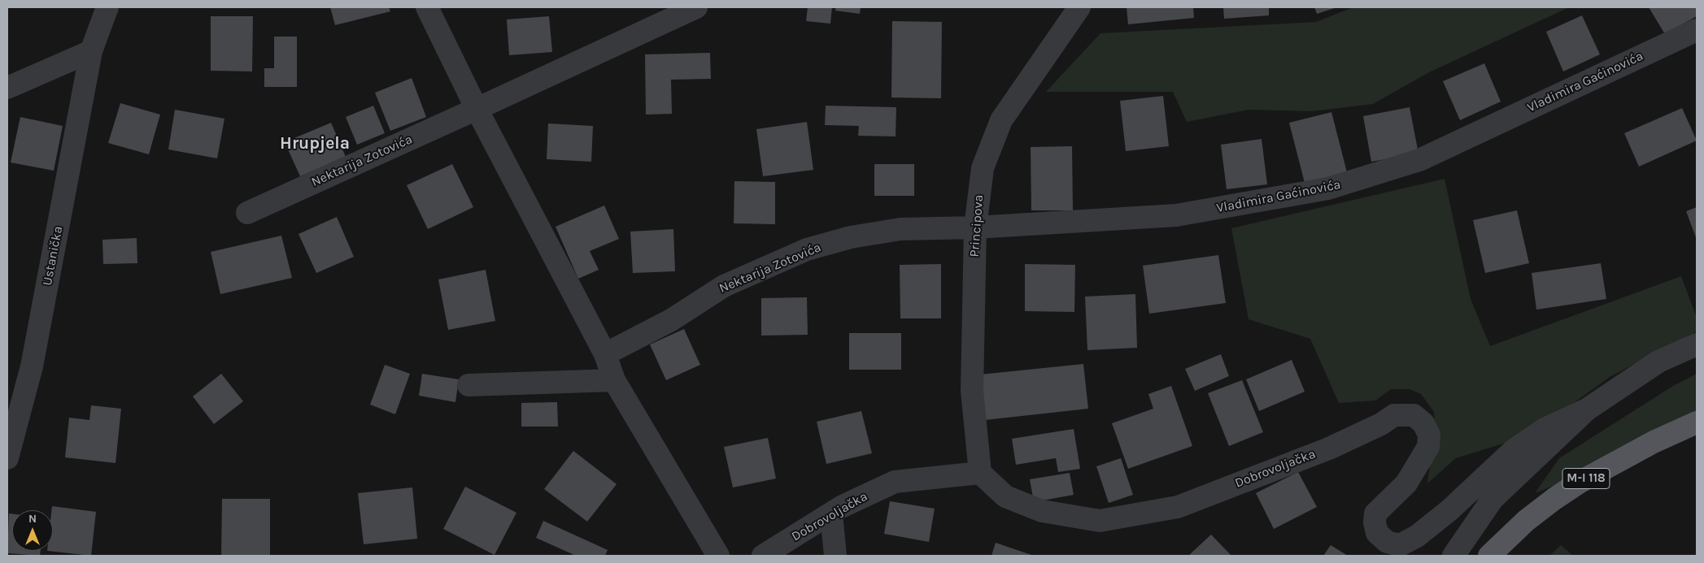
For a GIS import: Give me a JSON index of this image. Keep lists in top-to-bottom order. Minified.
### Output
{"streets":{"main road":["M-I 118"],"street":["Vladimira Gaćinovića","Nektarija Zotovića","Principova","Ustanička","Dobrovoljačka"]},"crossings":[["Vladimira Gaćinovića","Nektarija Zotovića"],["Vladimira Gaćinovića","Principova"],["Nektarija Zotovića","Principova"],["Principova","Dobrovoljačka"]],"districts":["Hrupjela"],"north":"top"}
